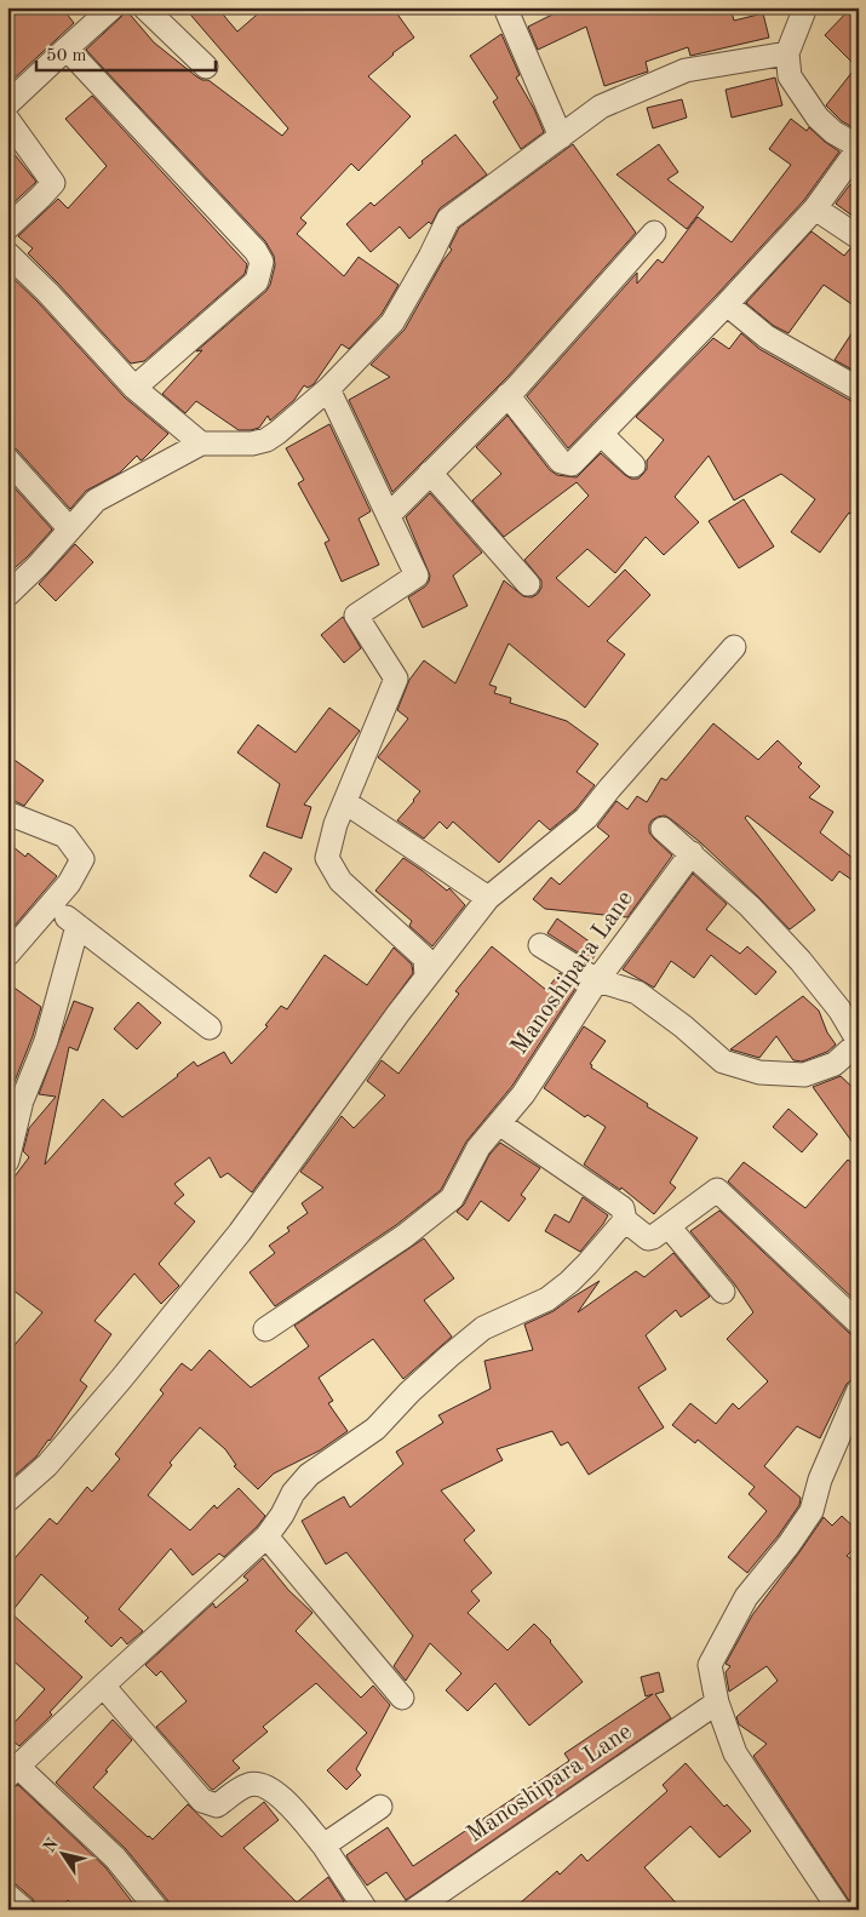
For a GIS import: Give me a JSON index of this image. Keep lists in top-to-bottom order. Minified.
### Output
{"streets":{"street":["Manoshipara Lane"]},"scale_bar":"50 m","north":"top left"}
